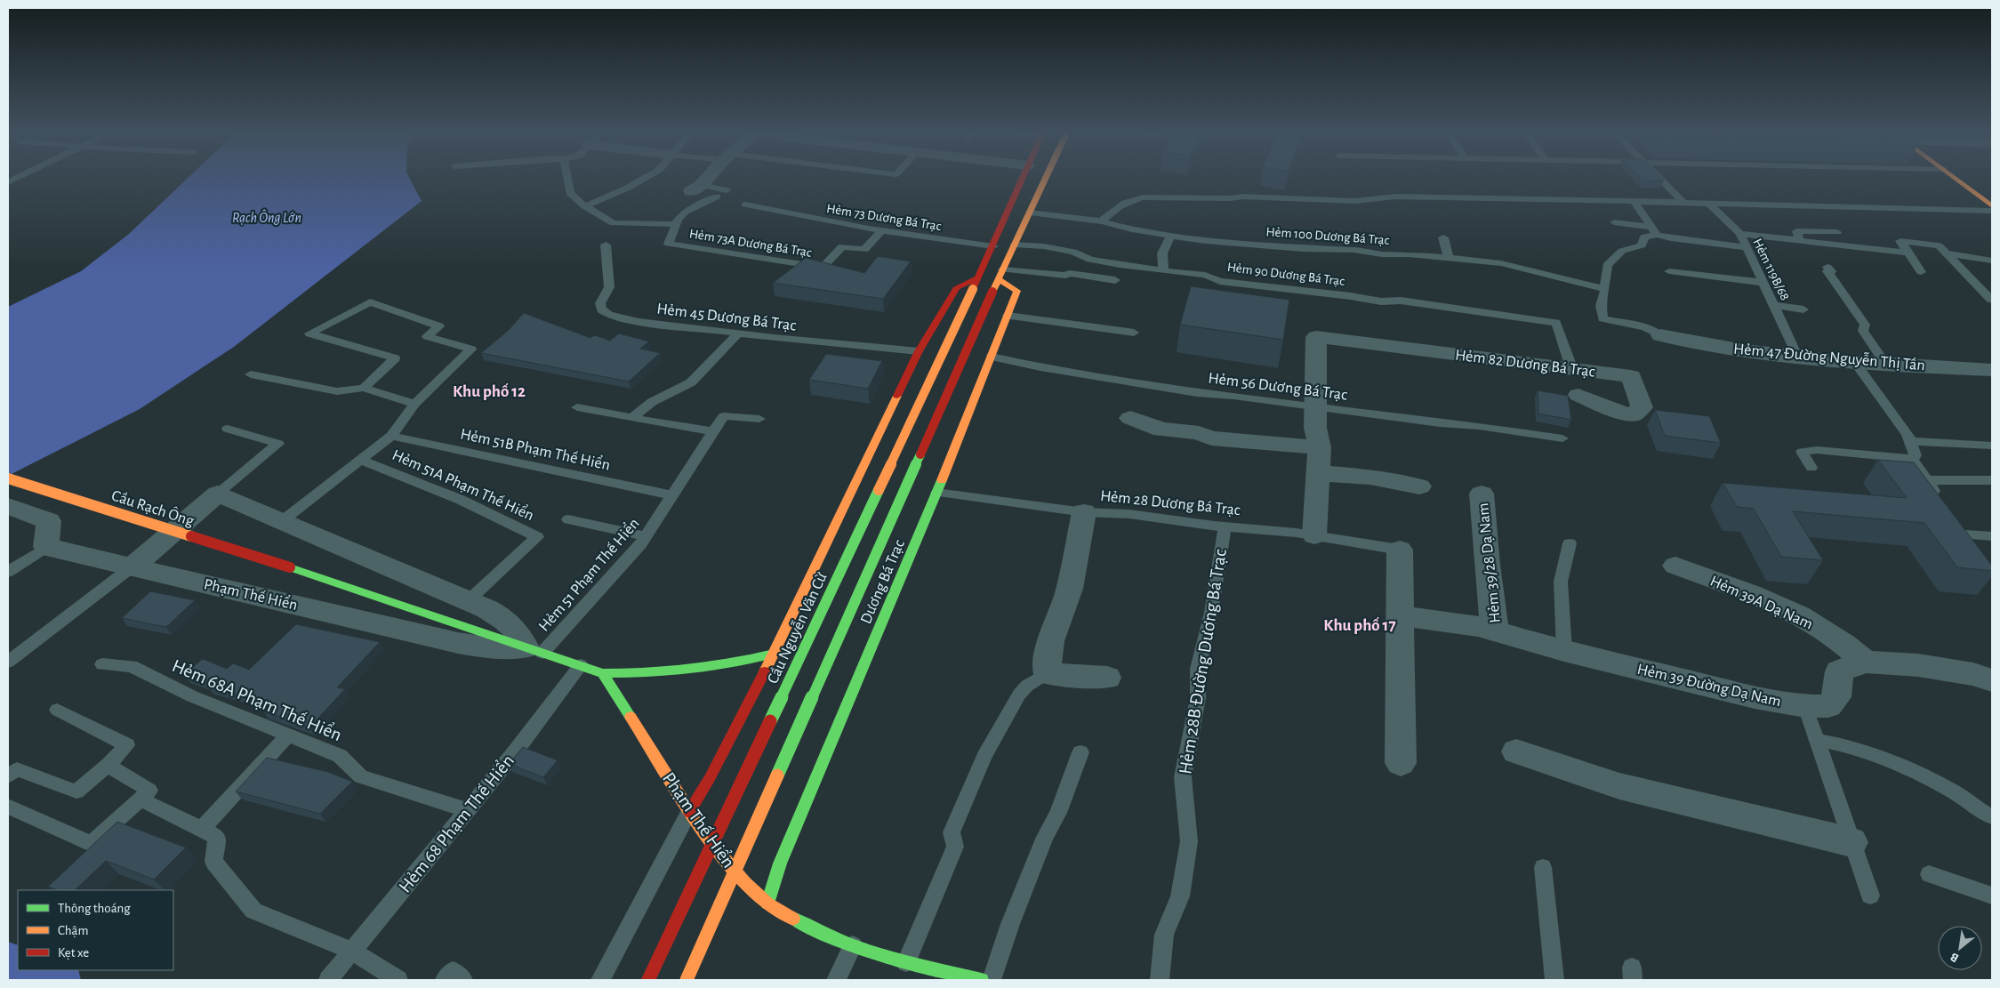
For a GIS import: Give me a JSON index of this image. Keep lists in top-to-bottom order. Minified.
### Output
{"streets":{"main road":["Cầu Rạch Ông","Dương Bá Trạc","Phạm Thế Hiển","Cầu Nguyễn Văn Cừ"],"street":["Hẻm 47 Đường Nguyễn Thị Tần","Hẻm 82 Dương Bá Trạc","Hẻm 39/28 Dạ Nam","Hẻm 39A Dạ Nam","Hẻm 39 Đường Dạ Nam"],"lane":["Hẻm 73 Dương Bá Trạc","Hẻm 100 Dương Bá Trạc","Hẻm 73A Dương Bá Trạc","Hẻm 119B/68","Hẻm 90 Dương Bá Trạc","Hẻm 45 Dương Bá Trạc","Hẻm 56 Dương Bá Trạc","Hẻm 51B Phạm Thế Hiển","Hẻm 51A Phạm Thế Hiển","Hẻm 28 Dương Bá Trạc","Hẻm 51 Phạm Thế Hiển","Hẻm 28B Đường Dương Bá Trạc","Hẻm 68A Phạm Thế Hiển","Hẻm 68 Phạm Thế Hiển"]},"crossings":[["Hẻm 73 Dương Bá Trạc","Hẻm 73A Dương Bá Trạc"],["Hẻm 100 Dương Bá Trạc","Hẻm 47 Đường Nguyễn Thị Tần"],["Hẻm 119B/68","Hẻm 47 Đường Nguyễn Thị Tần"],["Hẻm 90 Dương Bá Trạc","Hẻm 82 Dương Bá Trạc"],["Hẻm 82 Dương Bá Trạc","Hẻm 56 Dương Bá Trạc"],["Hẻm 56 Dương Bá Trạc","Dương Bá Trạc"],["Hẻm 51B Phạm Thế Hiển","Hẻm 51 Phạm Thế Hiển"],["Hẻm 28 Dương Bá Trạc","Dương Bá Trạc"],["Hẻm 28 Dương Bá Trạc","Hẻm 28B Đường Dương Bá Trạc"],["Cầu Rạch Ông","Phạm Thế Hiển"],["Hẻm 39/28 Dạ Nam","Hẻm 39 Đường Dạ Nam"],["Hẻm 51 Phạm Thế Hiển","Phạm Thế Hiển"],["Dương Bá Trạc","Phạm Thế Hiển"],["Phạm Thế Hiển","Hẻm 68 Phạm Thế Hiển"],["Hẻm 39A Dạ Nam","Hẻm 39 Đường Dạ Nam"],["Hẻm 68A Phạm Thế Hiển","Hẻm 68 Phạm Thế Hiển"]],"districts":["Khu phố 12","Khu phố 17"],"water":["Rạch Ông Lớn"],"legend":["Thông thoáng","Chậm","Kẹt xe"],"north":"bottom left"}
